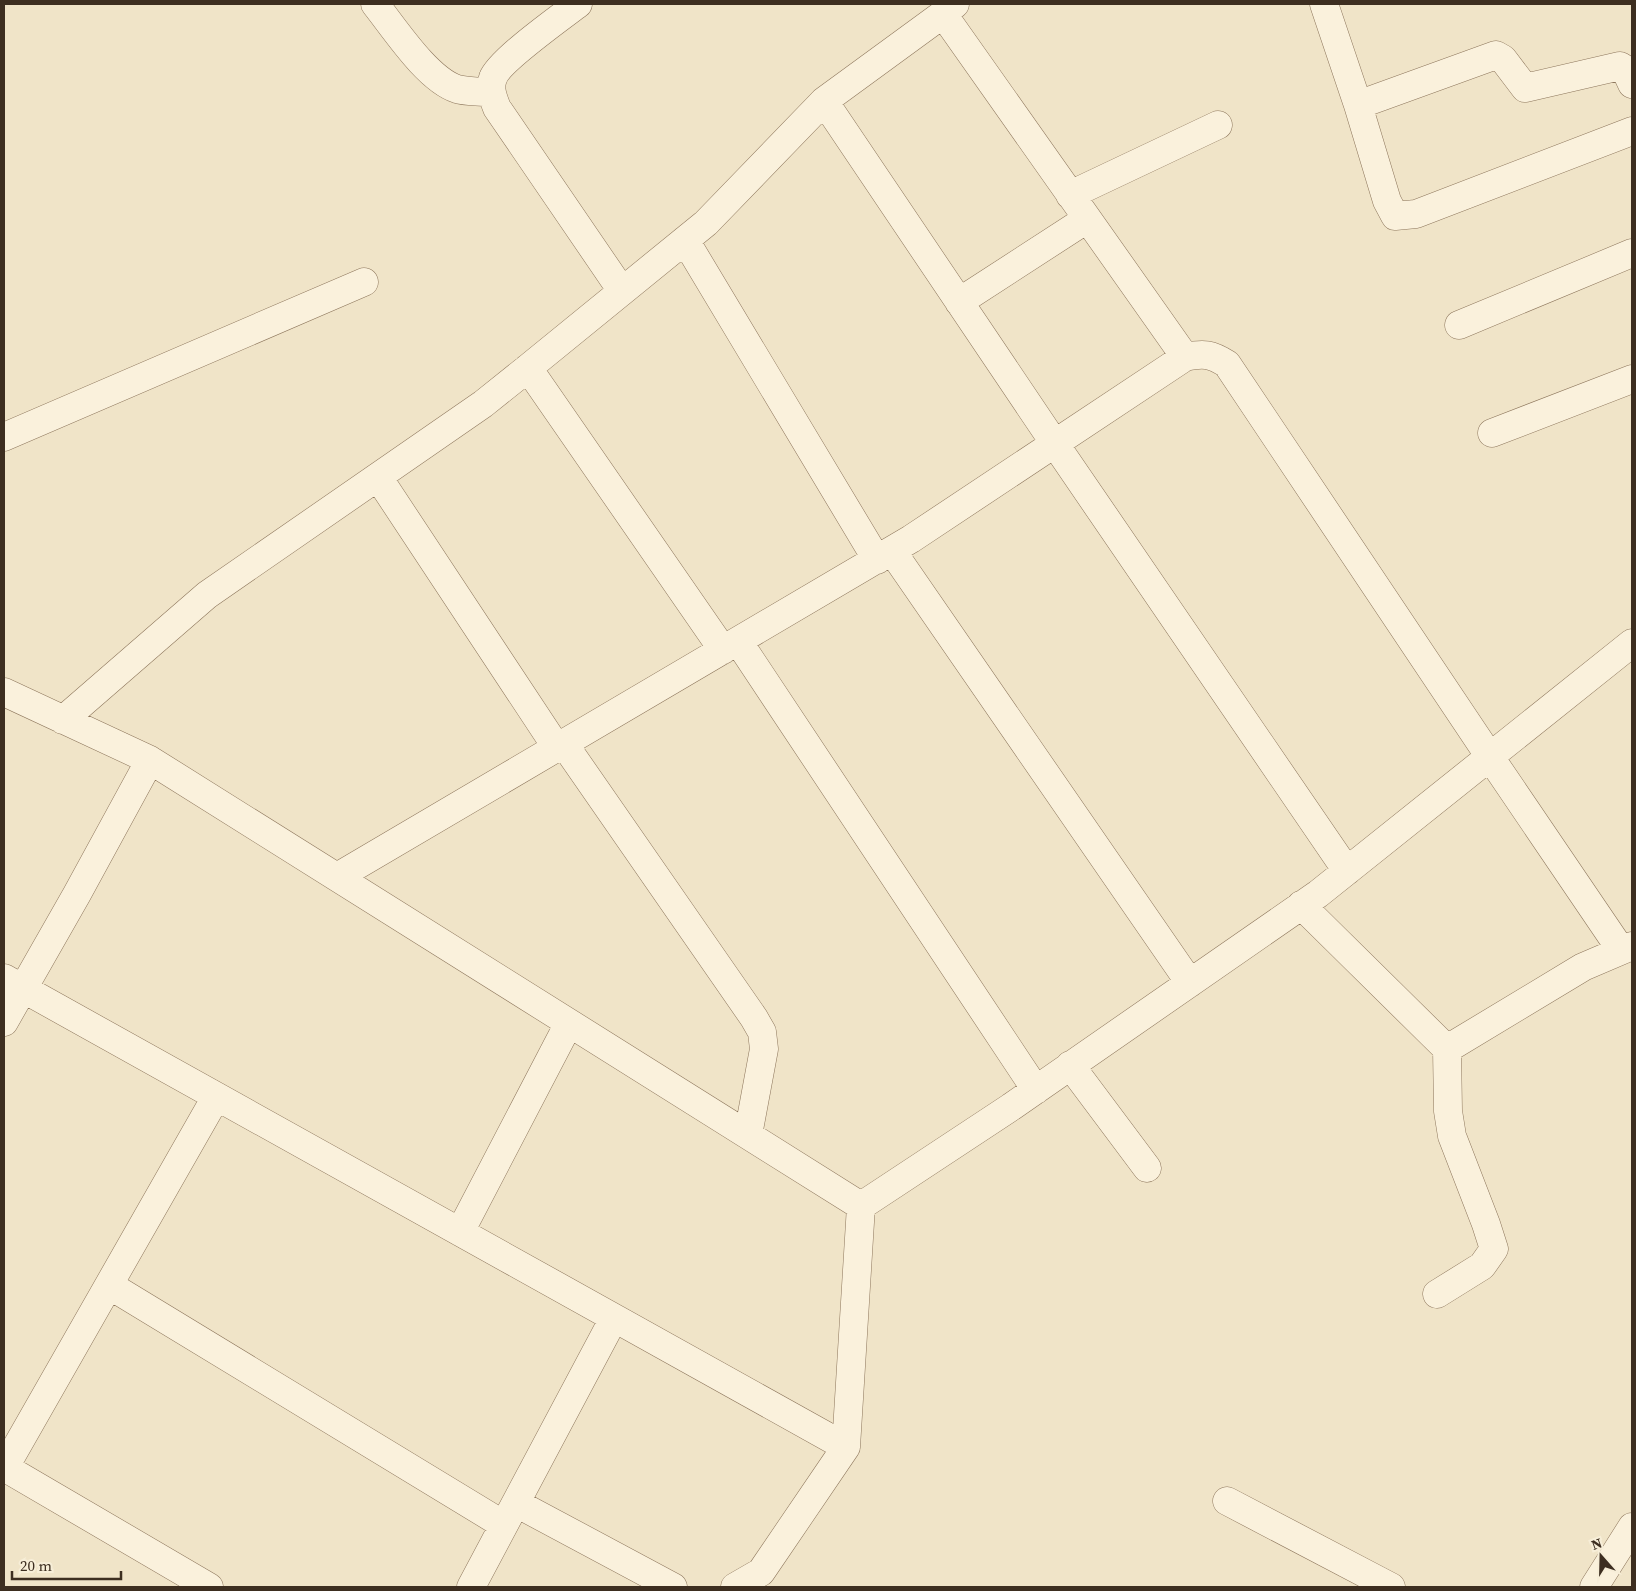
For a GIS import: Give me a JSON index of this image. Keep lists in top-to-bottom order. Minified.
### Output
{"scale_bar":"20 m","north":"top"}
